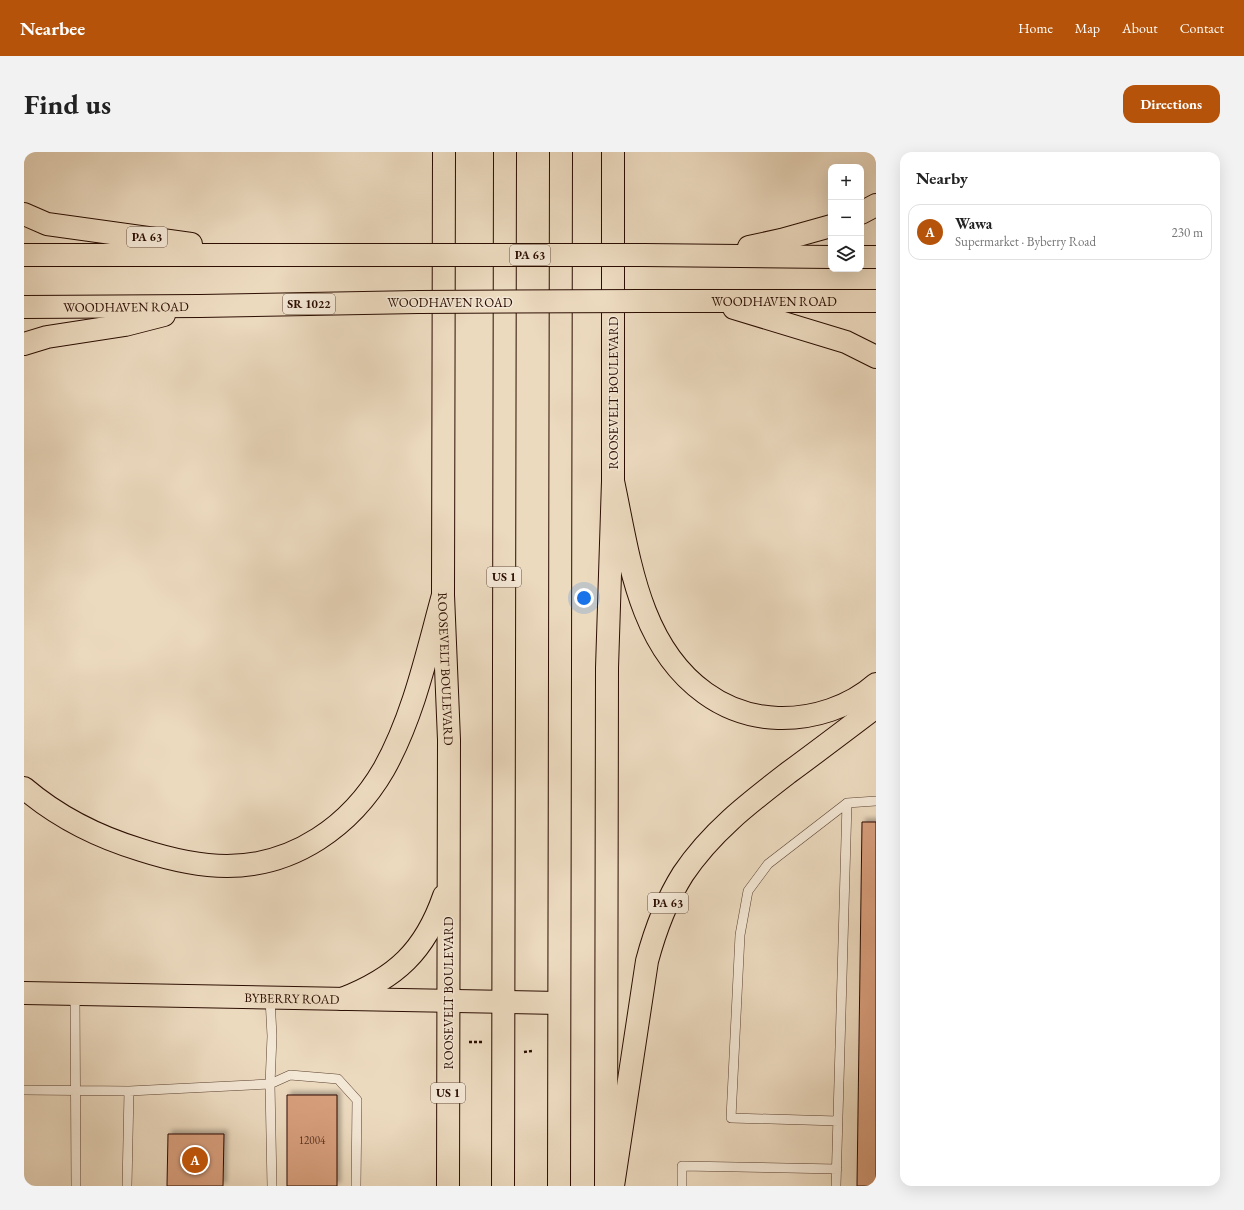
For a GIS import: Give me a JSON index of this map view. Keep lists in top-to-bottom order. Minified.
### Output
{"streets":{"main road":["PA 63","WOODHAVEN ROAD","SR 1022","ROOSEVELT BOULEVARD","US 1","BYBERRY ROAD"]},"crossings":[["ROOSEVELT BOULEVARD","BYBERRY ROAD"],["US 1","BYBERRY ROAD"]],"house_numbers":["12004"],"page":{"header":"Nearbee","nav":["Home","Map","About","Contact"],"buttons":"Directions","title":"Find us","heading":"Nearby","map_buttons":["+","−"],"list":[{"mark":"A","name":"Wawa","note":"Supermarket · Byberry Road","value":"230 m"}],"pins":"A"}}
